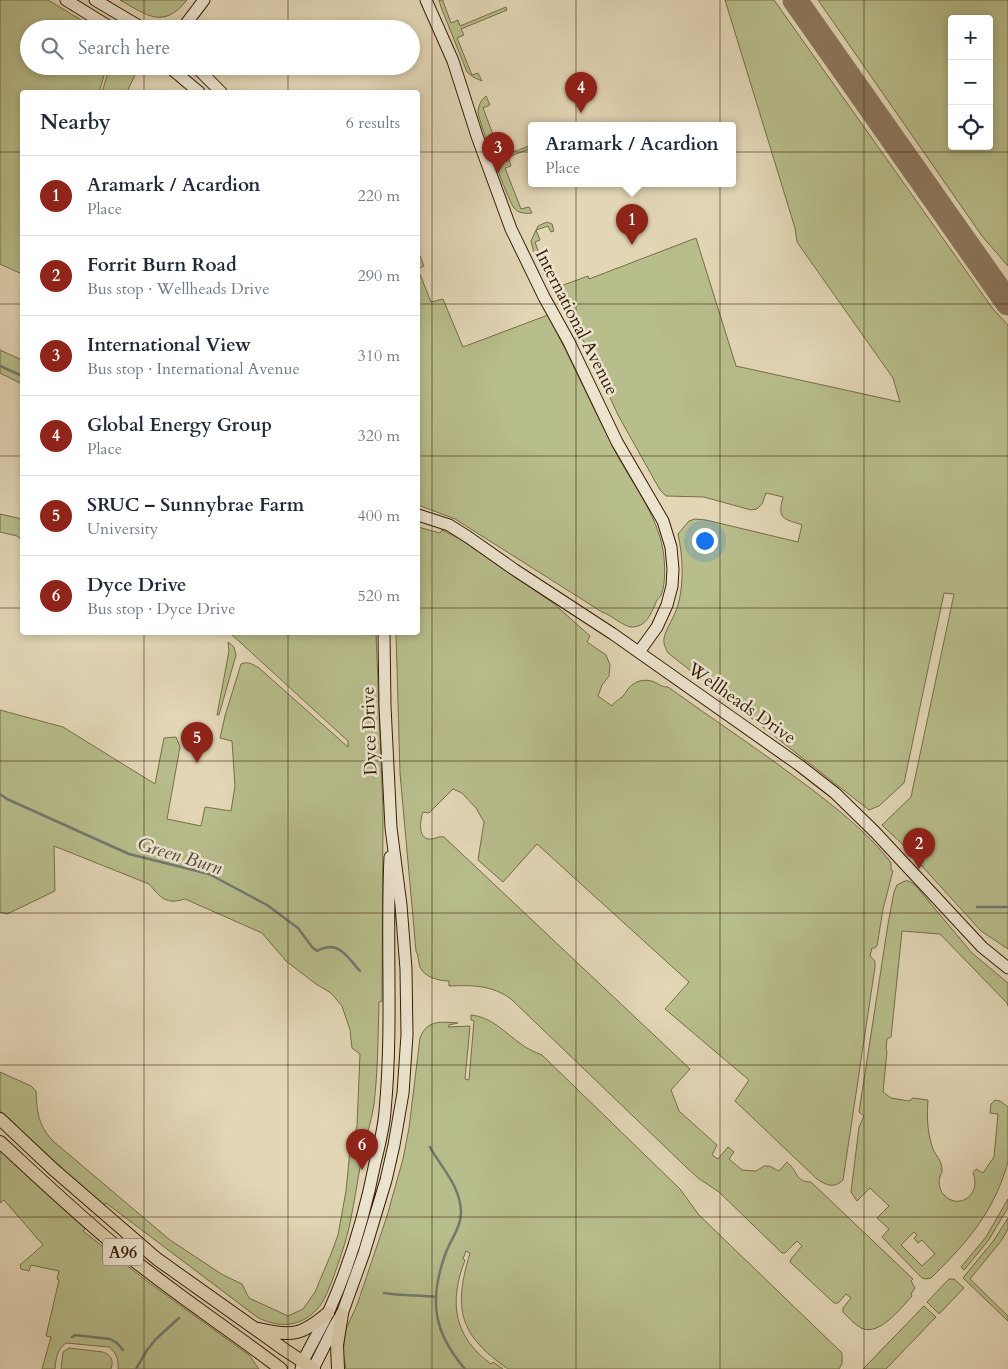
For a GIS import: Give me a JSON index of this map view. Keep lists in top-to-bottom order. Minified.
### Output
{"streets":{"main road":["A96"],"street":["International Avenue","Wellheads Drive","Dyce Drive"]},"crossings":[["International Avenue","Wellheads Drive"],["Dyce Drive","A96"]],"water":["Green Burn"],"page":{"map_buttons":["+","−"],"search":"Search here","pins":["4","3","1","5","2","6"],"heading":["Nearby","6 results"],"popup":["Aramark / Acardion","Place"],"list":[{"mark":"1","name":"Aramark / Acardion","note":"Place","value":"220 m"},{"mark":"2","name":"Forrit Burn Road","note":"Bus stop · Wellheads Drive","value":"290 m"},{"mark":"3","name":"International View","note":"Bus stop · International Avenue","value":"310 m"},{"mark":"4","name":"Global Energy Group","note":"Place","value":"320 m"},{"mark":"5","name":"SRUC – Sunnybrae Farm","note":"University","value":"400 m"},{"mark":"6","name":"Dyce Drive","note":"Bus stop · Dyce Drive","value":"520 m"}]}}
